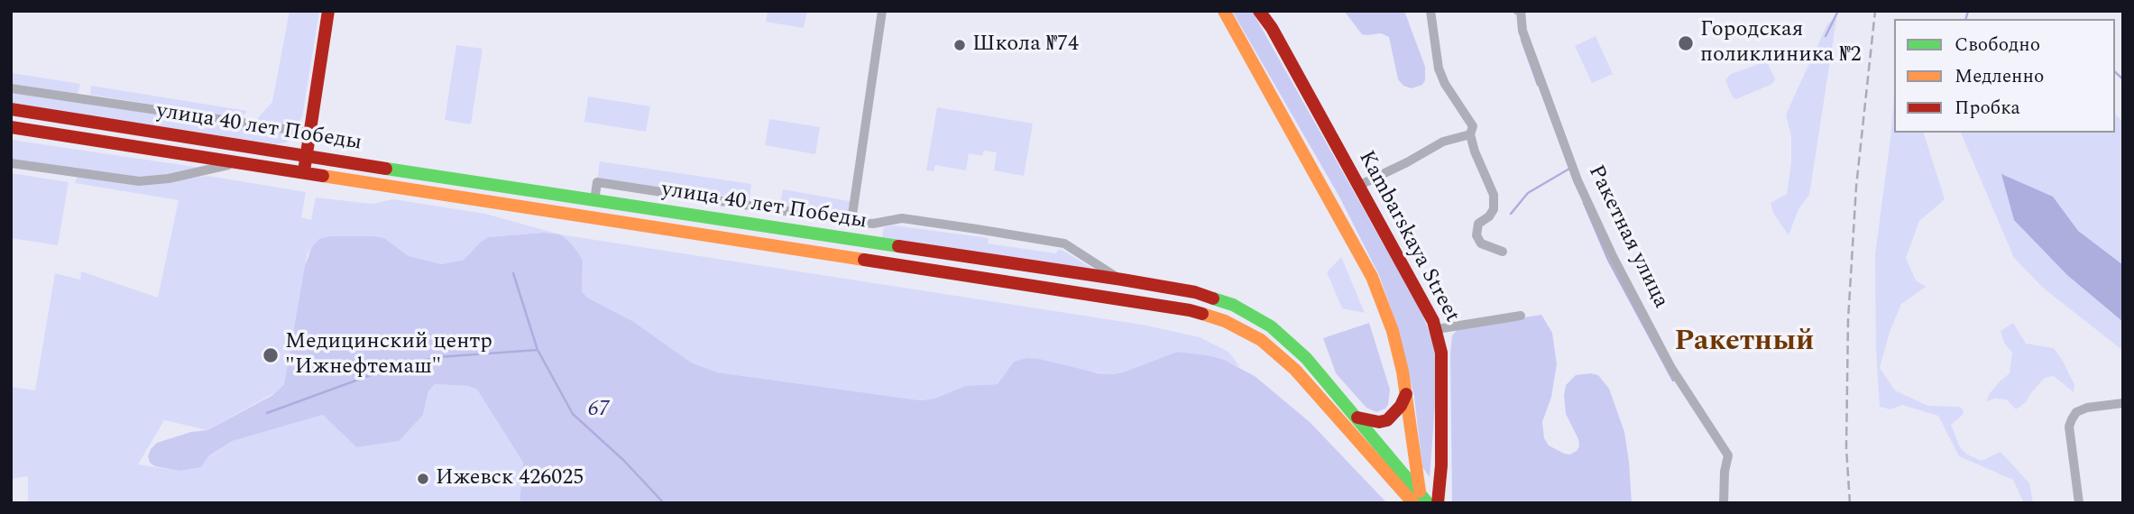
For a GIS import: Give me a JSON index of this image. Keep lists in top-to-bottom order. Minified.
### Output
{"streets":{"main road":["улица 40 лет Победы","Kambarskaya Street"],"street":["Ракетная улица"]},"districts":["Ракетный"],"parks":["67"],"places":["Городская поликлиника №2","Школа №74","Медицинский центр \"Ижнефтемаш\"","Ижевск 426025"],"legend":["Свободно","Медленно","Пробка"]}
